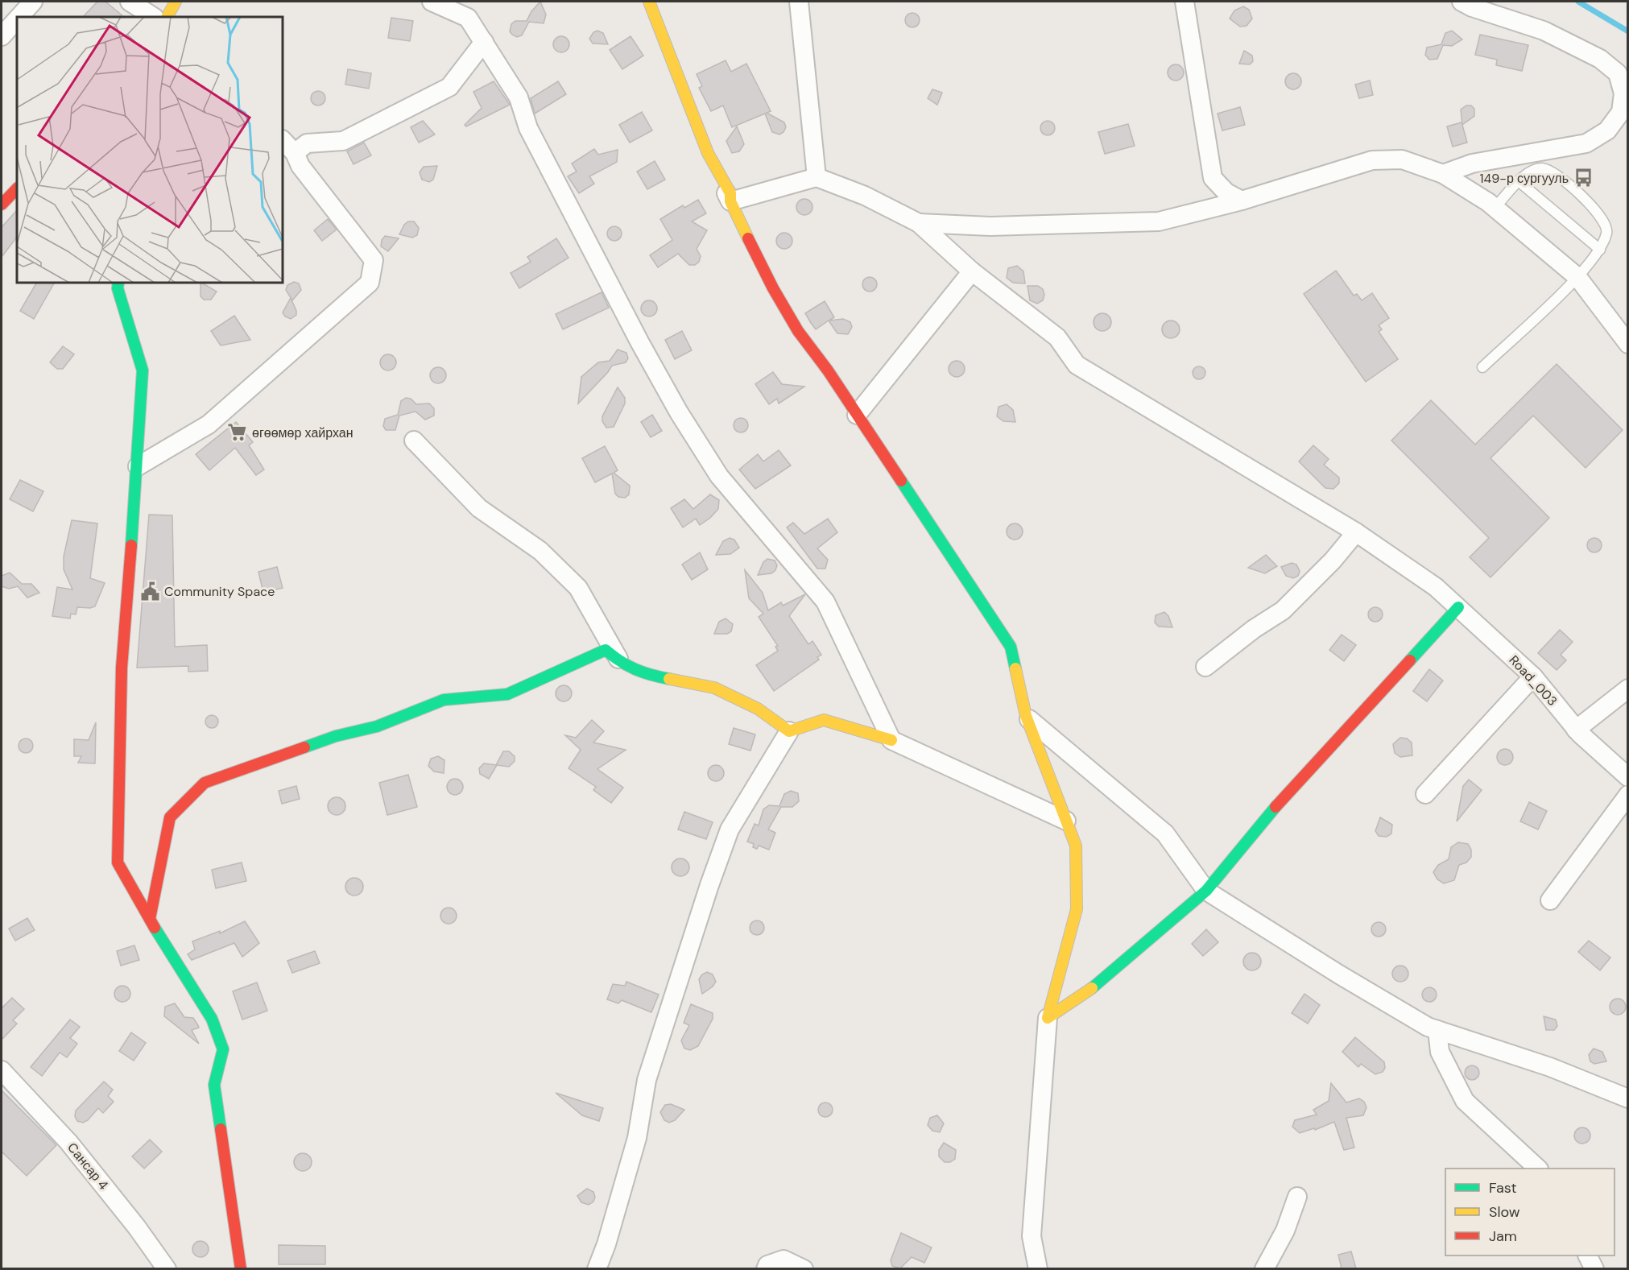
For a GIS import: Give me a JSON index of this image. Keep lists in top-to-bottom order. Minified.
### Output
{"streets":{"street":["Road_003","Сансар 4"]},"places":{"bus stop":["149-р сургууль"],"supermarket":["өгөөмөр хайрхан"],"public building":["Community Space"]},"legend":["Fast","Slow","Jam"]}
